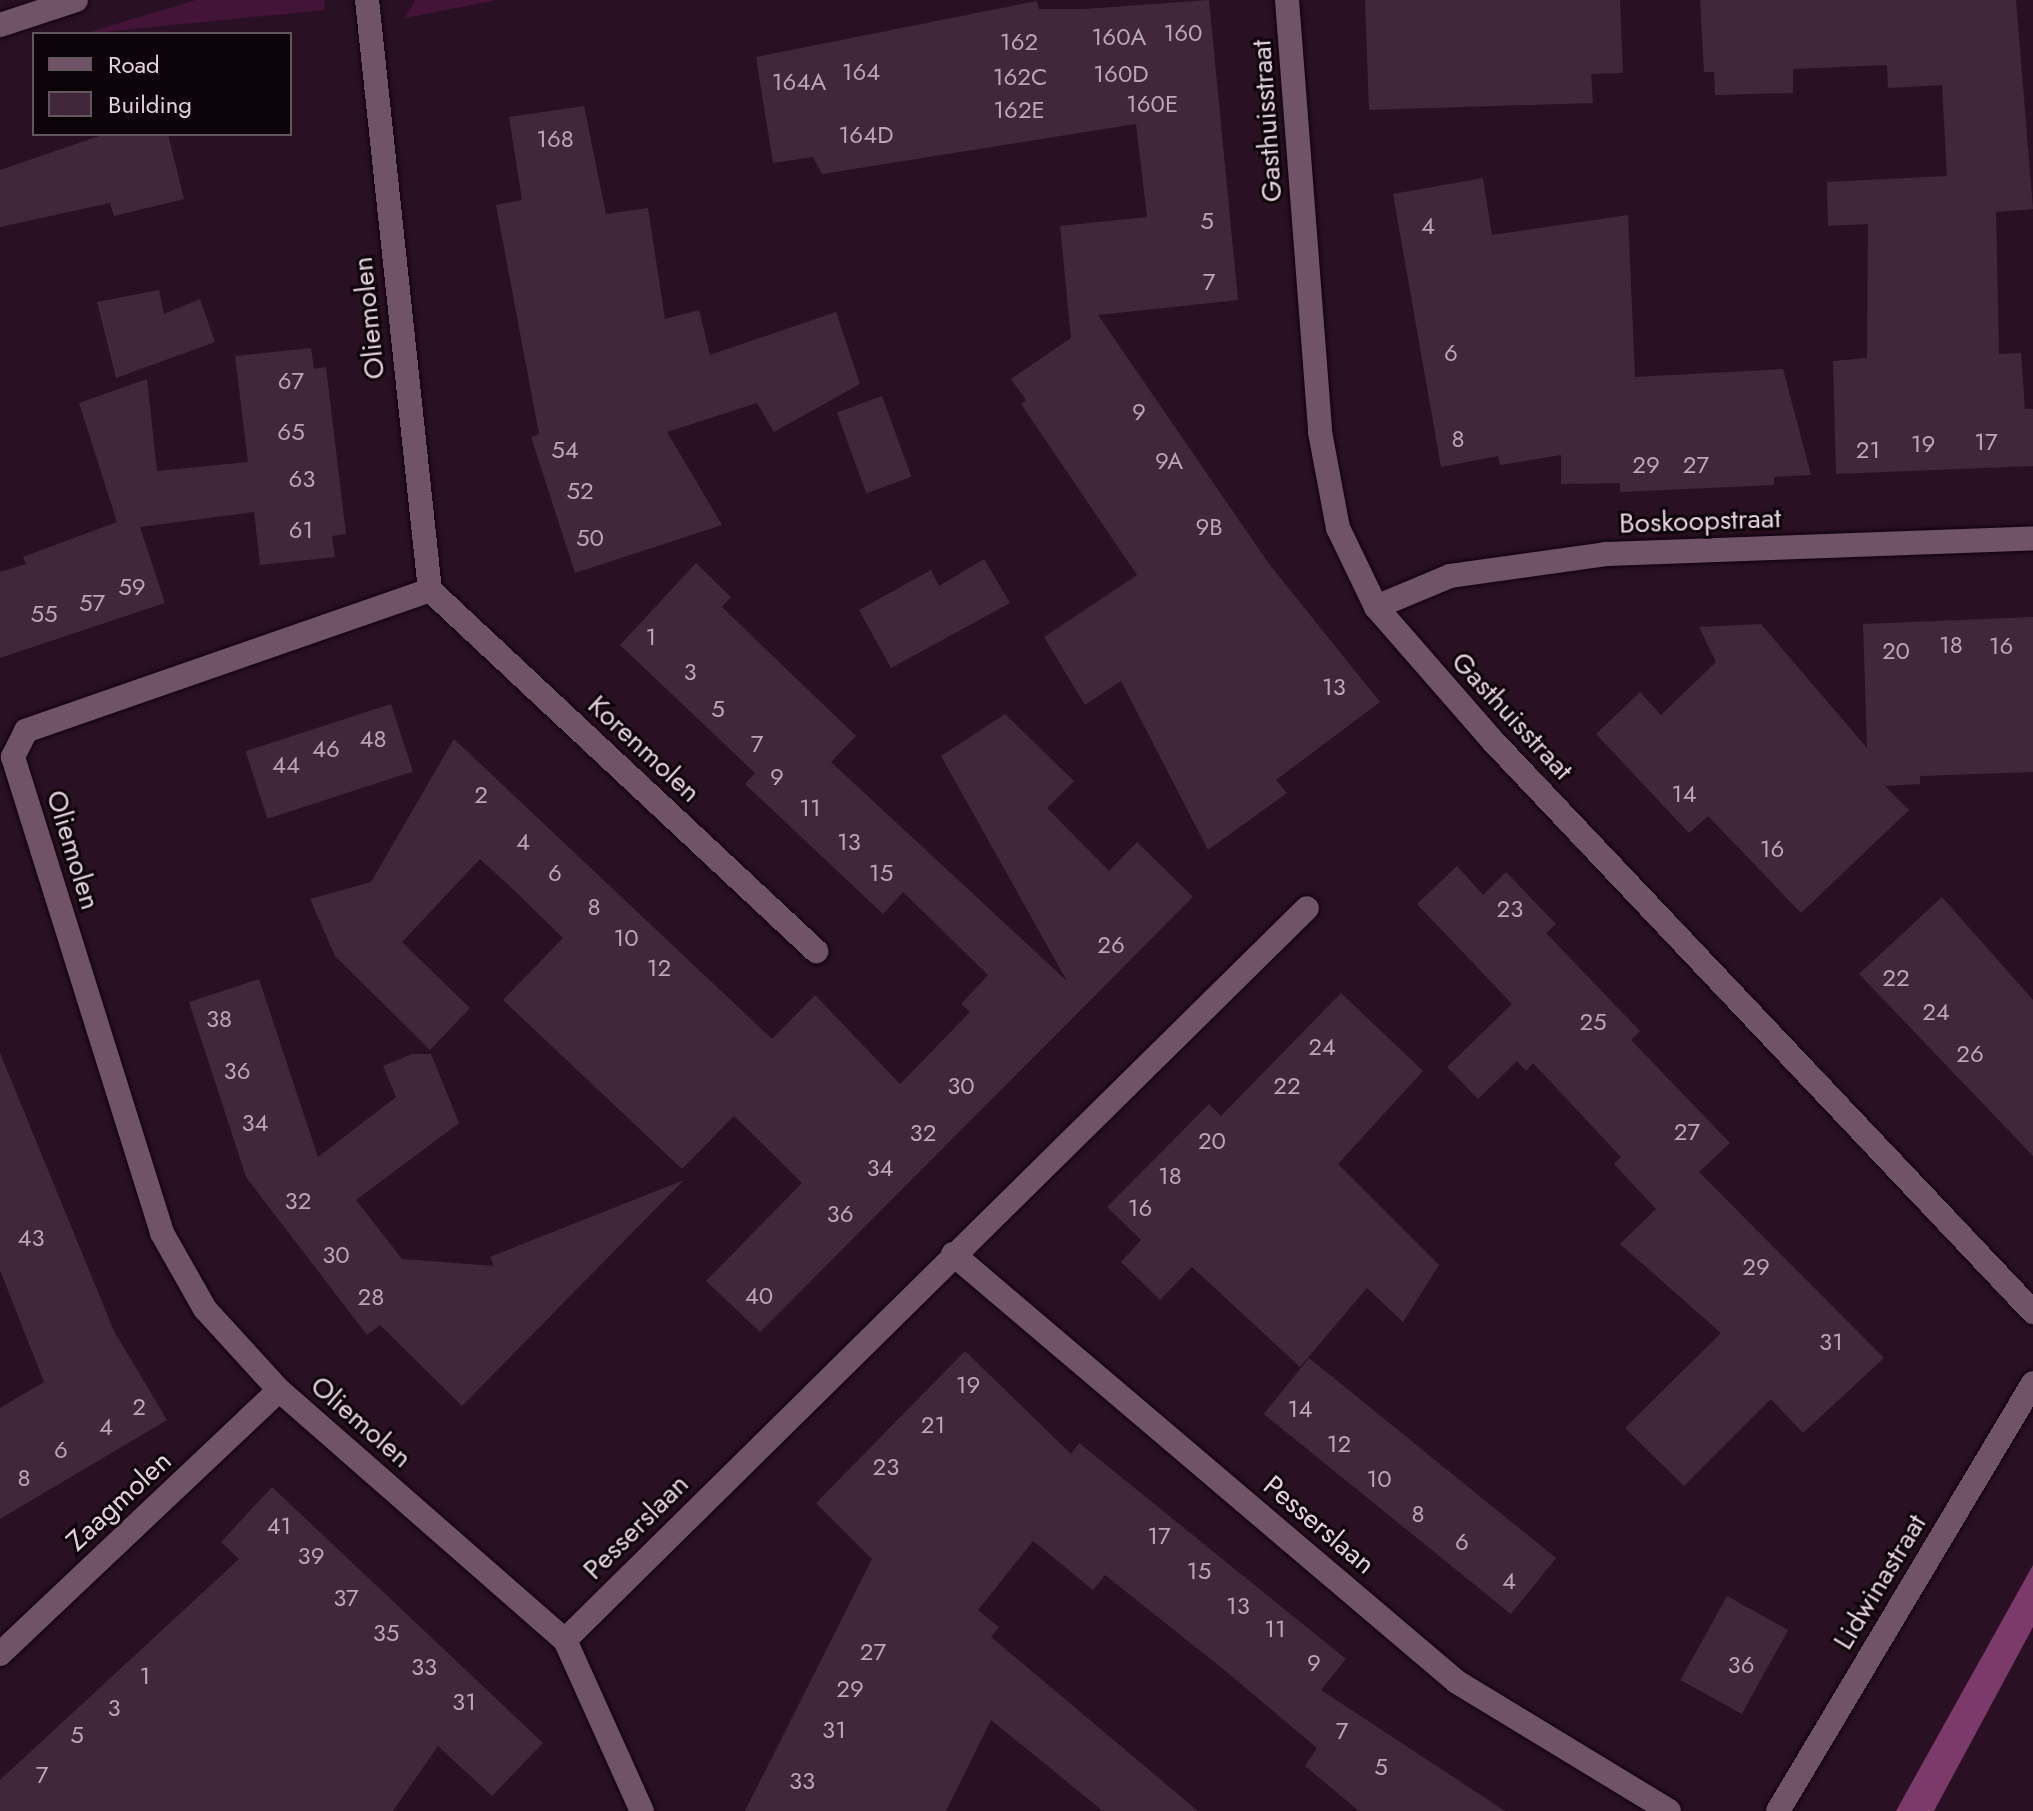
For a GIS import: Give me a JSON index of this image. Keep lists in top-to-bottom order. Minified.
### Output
{"streets":{"street":["Gasthuisstraat","Oliemolen","Boskoopstraat","Korenmolen","Zaagmolen","Pesserslaan","Lidwinastraat"]},"crossings":[["Gasthuisstraat","Boskoopstraat"],["Oliemolen","Korenmolen"],["Oliemolen","Zaagmolen"],["Oliemolen","Pesserslaan"]],"house_numbers":["160","160A","162","164","160D","162C","164A","160E","162E","164D","168","5","4","7","6","67","9","65","8","17","19","54","21","9A","29","27","63","52","9B","61","50","59","57","55","1","18","16","20","3","13","5","48","7","46","44","9","14","2","11","4","13","16","6","15","8","23","10","26","12","22","24","38","25","24","26","36","30","22","34","27","32","20","34","18","32","16","36","43","30","29","40","28","31","19","2","14","21","4","12","6","23","8","10","8","41","17","6","39","15","4","37","13","11","35","27","9","36","33","1","29","31","3","31","7","5","5","7","33"],"legend":["Road","Building"]}
